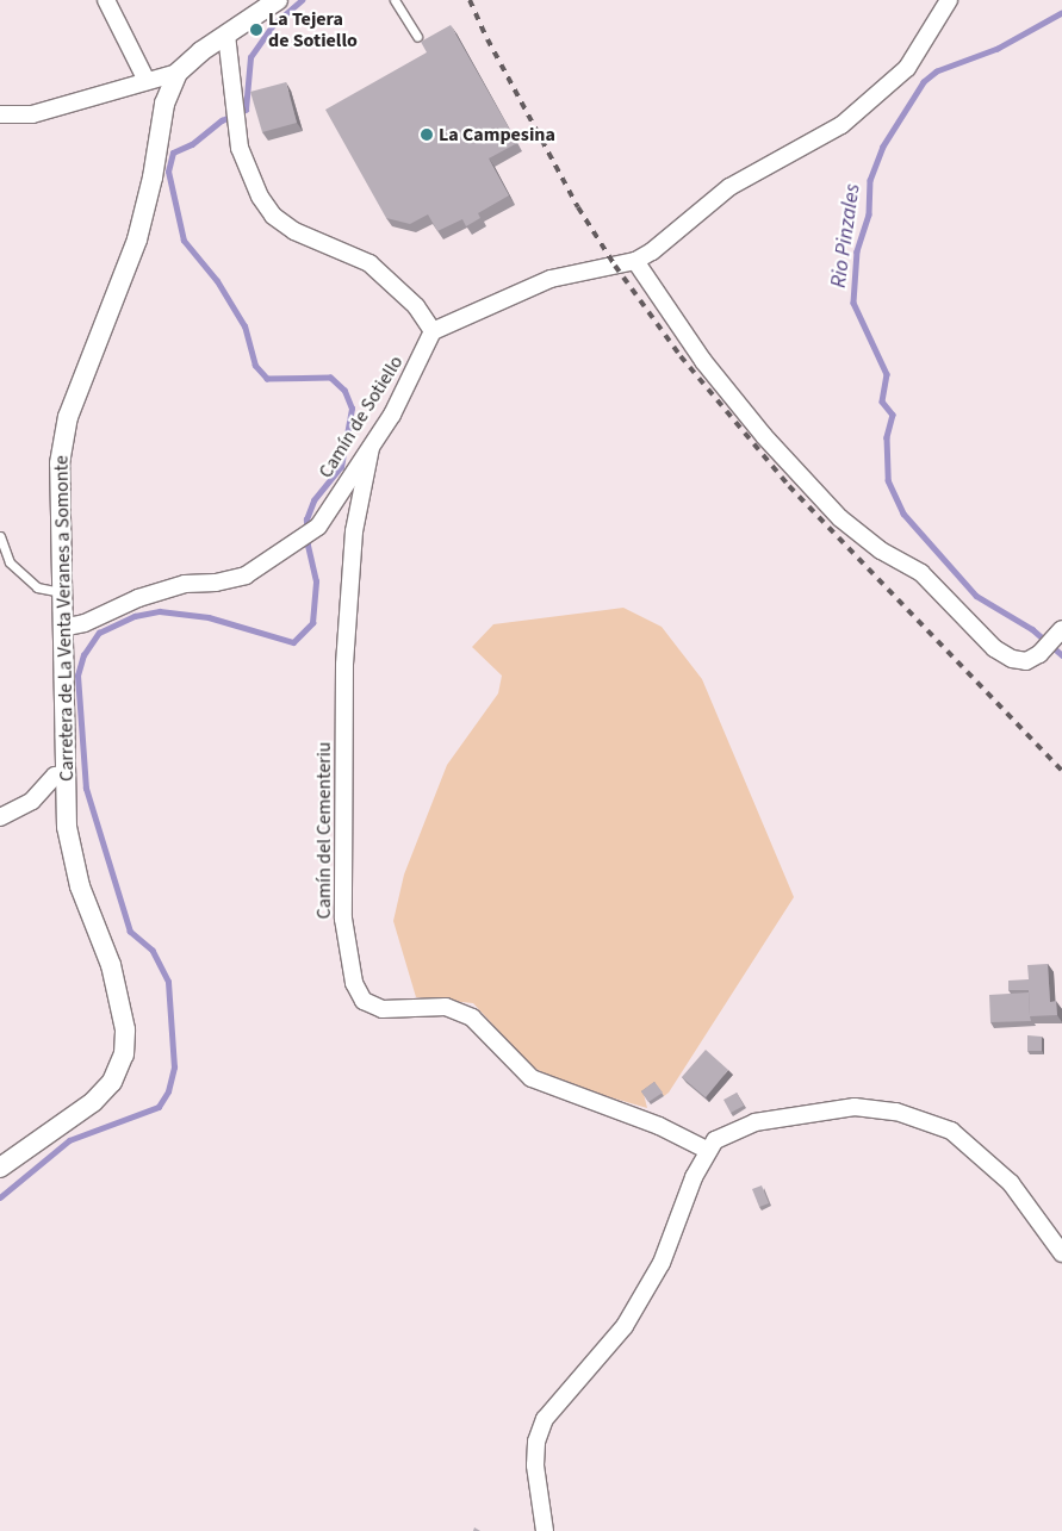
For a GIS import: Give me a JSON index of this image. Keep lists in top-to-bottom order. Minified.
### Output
{"streets":{"street":["Camín de Sotiello","Carretera de La Venta Veranes a Somonte","Camín del Cementeriu"]},"crossings":[["Camín de Sotiello","Carretera de La Venta Veranes a Somonte"],["Camín de Sotiello","Camín del Cementeriu"]],"water":["Rio Pinzales"],"places":["La Tejera de Sotiello","La Campesina"]}
